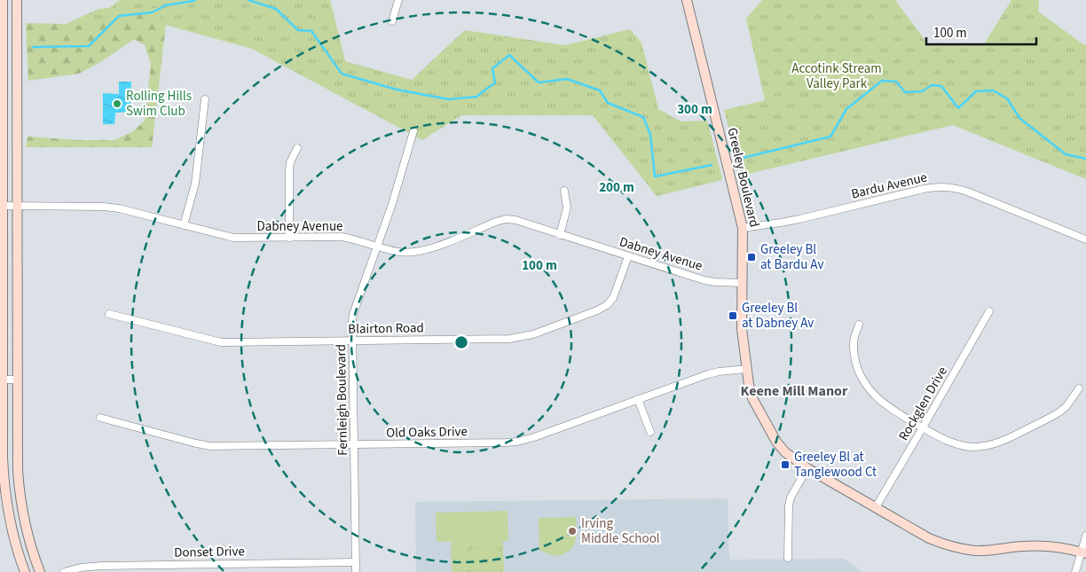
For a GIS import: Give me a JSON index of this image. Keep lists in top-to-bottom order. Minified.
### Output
{"streets":{"street":["Greeley Boulevard","Bardu Avenue","Dabney Avenue","Blairton Road","Fernleigh Boulevard","Rockglen Drive","Old Oaks Drive","Donset Drive"]},"crossings":[["Greeley Boulevard","Bardu Avenue"],["Greeley Boulevard","Dabney Avenue"],["Greeley Boulevard","Rockglen Drive"],["Greeley Boulevard","Old Oaks Drive"],["Dabney Avenue","Blairton Road"],["Dabney Avenue","Fernleigh Boulevard"],["Blairton Road","Fernleigh Boulevard"],["Fernleigh Boulevard","Old Oaks Drive"],["Fernleigh Boulevard","Donset Drive"]],"districts":["Keene Mill Manor"],"parks":["Accotink Stream Valley Park"],"places":{"other":["Rolling Hills Swim Club","Irving Middle School"],"transit":["Greeley Bl at Bardu Av","Greeley Bl at Dabney Av","Greeley Bl at Tanglewood Ct"]},"scale_bar":"100 m","rings":["300 m","200 m","100 m"]}
